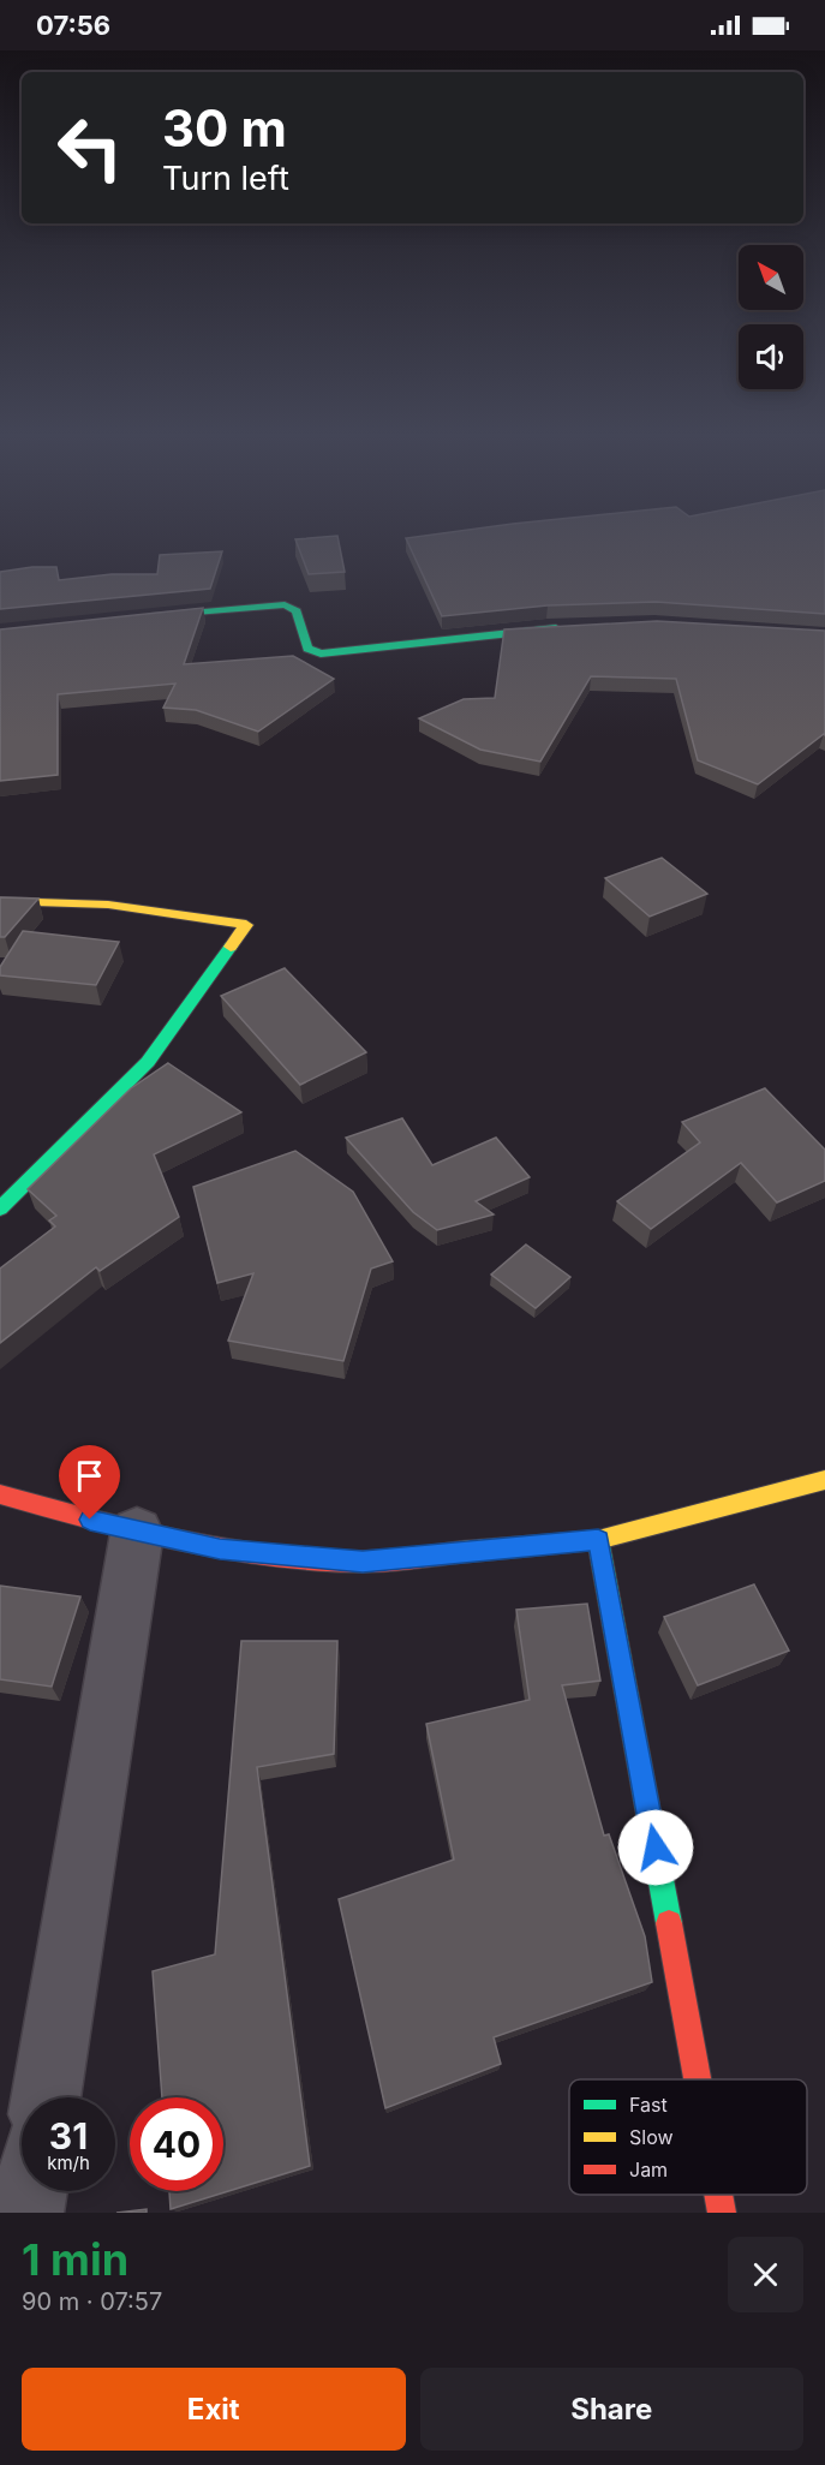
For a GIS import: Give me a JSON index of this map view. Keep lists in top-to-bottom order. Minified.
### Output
{"legend":["Fast","Slow","Jam"],"north":"top left","page":{"status":"07:56","turn":["30 m","Turn left"],"speed":"31 km/h","limit":"40","heading":["1 min","90 m · 07:57"],"buttons":["Exit","Share"]}}
